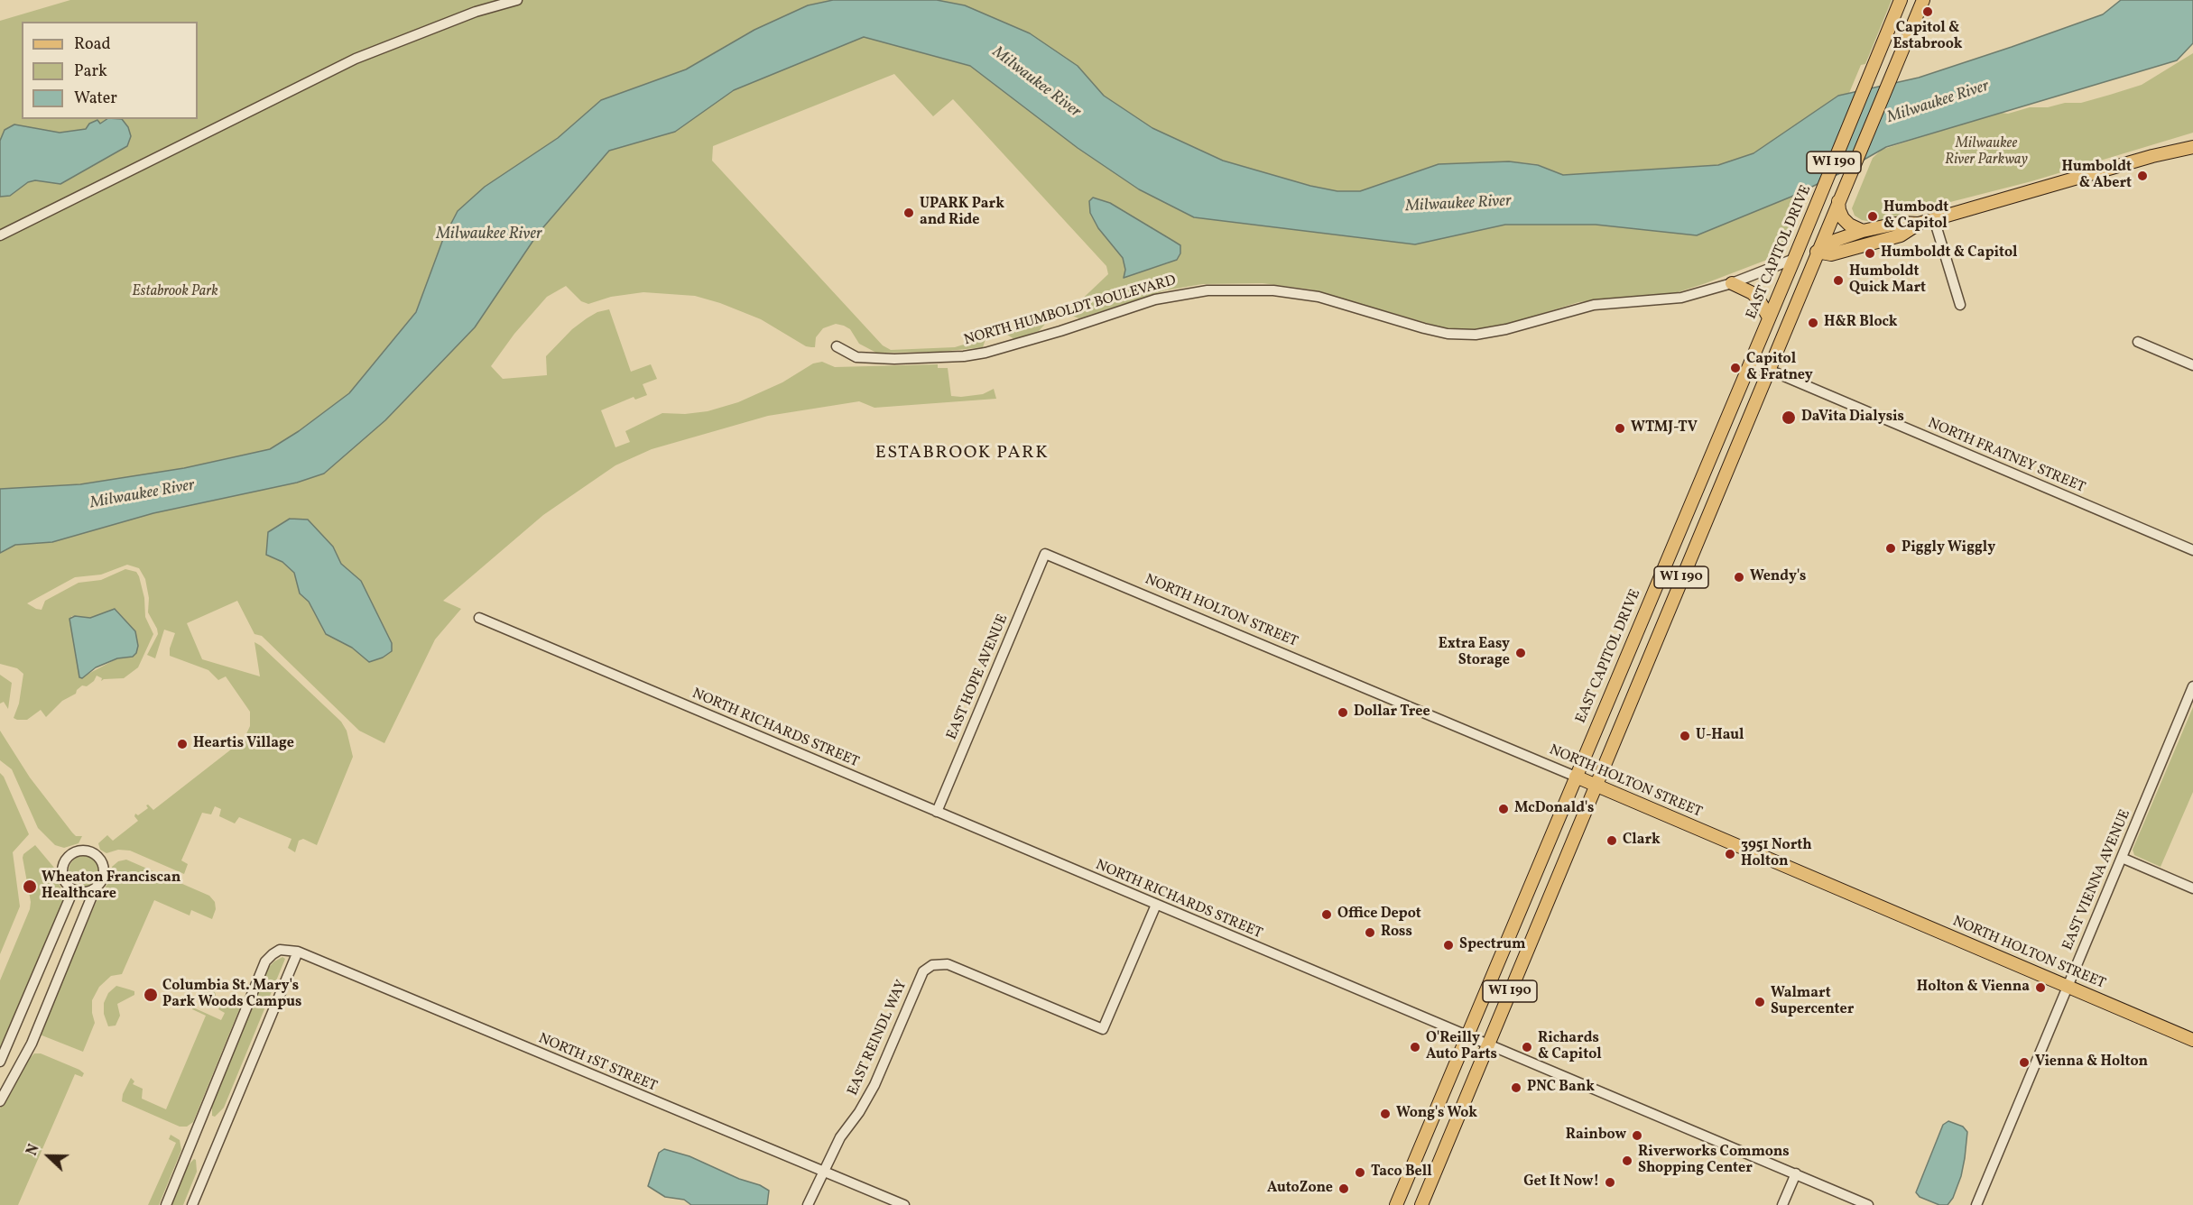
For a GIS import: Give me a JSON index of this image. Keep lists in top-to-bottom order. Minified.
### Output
{"streets":{"main road":["WI 190","EAST CAPITOL DRIVE","NORTH HUMBOLDT BOULEVARD","NORTH HOLTON STREET"],"street":["NORTH FRATNEY STREET","EAST HOPE AVENUE","NORTH RICHARDS STREET","EAST VIENNA AVENUE","EAST REINDL WAY","NORTH 1ST STREET"]},"crossings":[["WI 190","NORTH HUMBOLDT BOULEVARD"],["WI 190","NORTH FRATNEY STREET"],["WI 190","NORTH HOLTON STREET"],["WI 190","NORTH RICHARDS STREET"],["EAST CAPITOL DRIVE","NORTH HUMBOLDT BOULEVARD"],["EAST CAPITOL DRIVE","NORTH FRATNEY STREET"],["EAST CAPITOL DRIVE","NORTH HOLTON STREET"],["EAST CAPITOL DRIVE","NORTH RICHARDS STREET"],["NORTH HOLTON STREET","EAST HOPE AVENUE"],["NORTH HOLTON STREET","EAST VIENNA AVENUE"],["EAST HOPE AVENUE","NORTH RICHARDS STREET"],["NORTH RICHARDS STREET","EAST REINDL WAY"],["EAST REINDL WAY","NORTH 1ST STREET"]],"districts":["ESTABROOK PARK"],"water":["Milwaukee River"],"parks":["Milwaukee River Parkway","Estabrook Park"],"places":["Capitol & Estabrook","Humboldt & Abert","UPARK Park and Ride","Humbodt & Capitol","Humboldt & Capitol","Humboldt Quick Mart","H&R Block","Capitol & Fratney","DaVita Dialysis","WTMJ-TV","Piggly Wiggly","Wendy's","Extra Easy Storage","Dollar Tree","U-Haul","Heartis Village","McDonald's","Clark","3951 North Holton","Wheaton Franciscan Healthcare","Office Depot","Ross","Spectrum","Holton & Vienna","Columbia St. Mary's Park Woods Campus","Walmart Supercenter","O'Reilly Auto Parts","Richards & Capitol","Vienna & Holton","PNC Bank","Wong's Wok","Rainbow","Riverworks Commons Shopping Center","Taco Bell","Get It Now!","AutoZone"],"legend":["Road","Park","Water"],"north":"left"}
